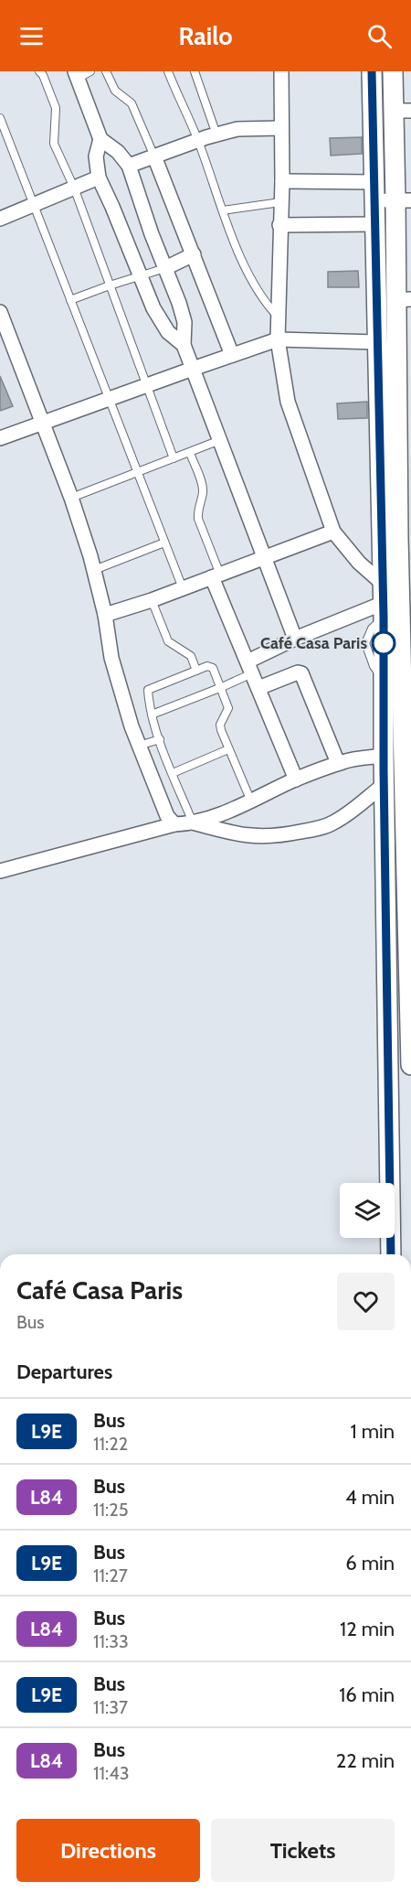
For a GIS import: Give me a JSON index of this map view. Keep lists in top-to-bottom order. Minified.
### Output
{"places":["Café Casa Paris"],"lines":["bus line L9E"],"page":{"header":"Railo","heading":[["Café Casa Paris","Bus"],"Departures"],"list":[{"mark":"L9E","name":"Bus","note":"11:22","value":"1 min"},{"mark":"L84","name":"Bus","note":"11:25","value":"4 min"},{"mark":"L9E","name":"Bus","note":"11:27","value":"6 min"},{"mark":"L84","name":"Bus","note":"11:33","value":"12 min"},{"mark":"L9E","name":"Bus","note":"11:37","value":"16 min"},{"mark":"L84","name":"Bus","note":"11:43","value":"22 min"}],"buttons":["Directions","Tickets"]}}
